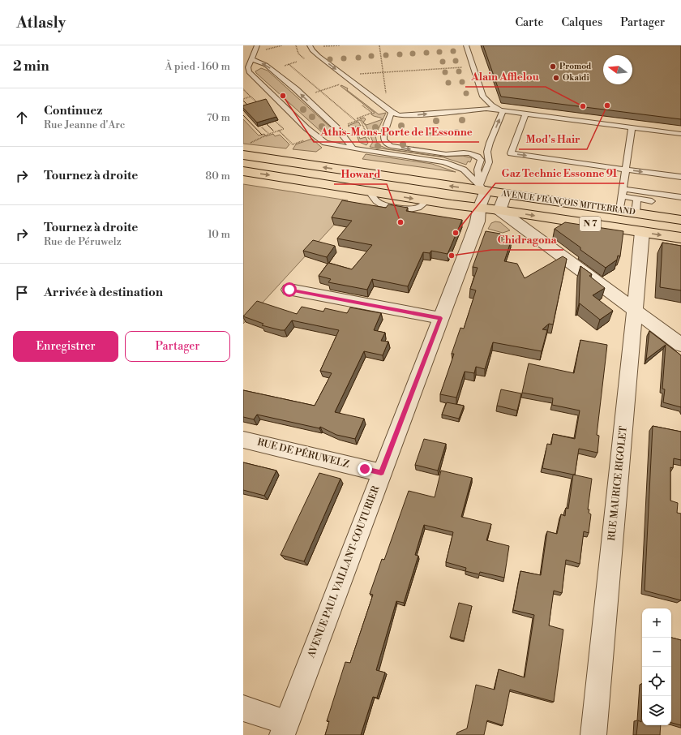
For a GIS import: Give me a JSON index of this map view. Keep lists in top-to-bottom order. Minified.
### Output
{"streets":{"main road":["AVENUE FRANÇOIS MITTERRAND","N 7"],"street":["RUE DE PÉRUWELZ","RUE MAURICE RIGOLET","AVENUE PAUL VAILLANT-COUTURIER"]},"crossings":[["AVENUE FRANÇOIS MITTERRAND","N 7"],["AVENUE FRANÇOIS MITTERRAND","AVENUE PAUL VAILLANT-COUTURIER"],["N 7","RUE MAURICE RIGOLET"],["N 7","AVENUE PAUL VAILLANT-COUTURIER"],["RUE DE PÉRUWELZ","AVENUE PAUL VAILLANT-COUTURIER"]],"places":["Promod","Okaïdi","Athis-Mons-Porte de l'Essonne","Mod's Hair","Alain Afflelou","Howard","Gaz Technic Essonne 91","Chidragona"],"north":"left","page":{"header":"Atlasly","nav":["Carte","Calques","Partager"],"heading":["2 min","À pied · 160 m"],"list":[["Continuez","Rue Jeanne d'Arc","70 m"],["Tournez à droite","80 m"],["Tournez à droite","Rue de Péruwelz","10 m"],"Arrivée à destination"],"buttons":["Enregistrer","Partager"],"map_buttons":["+","−"]}}
